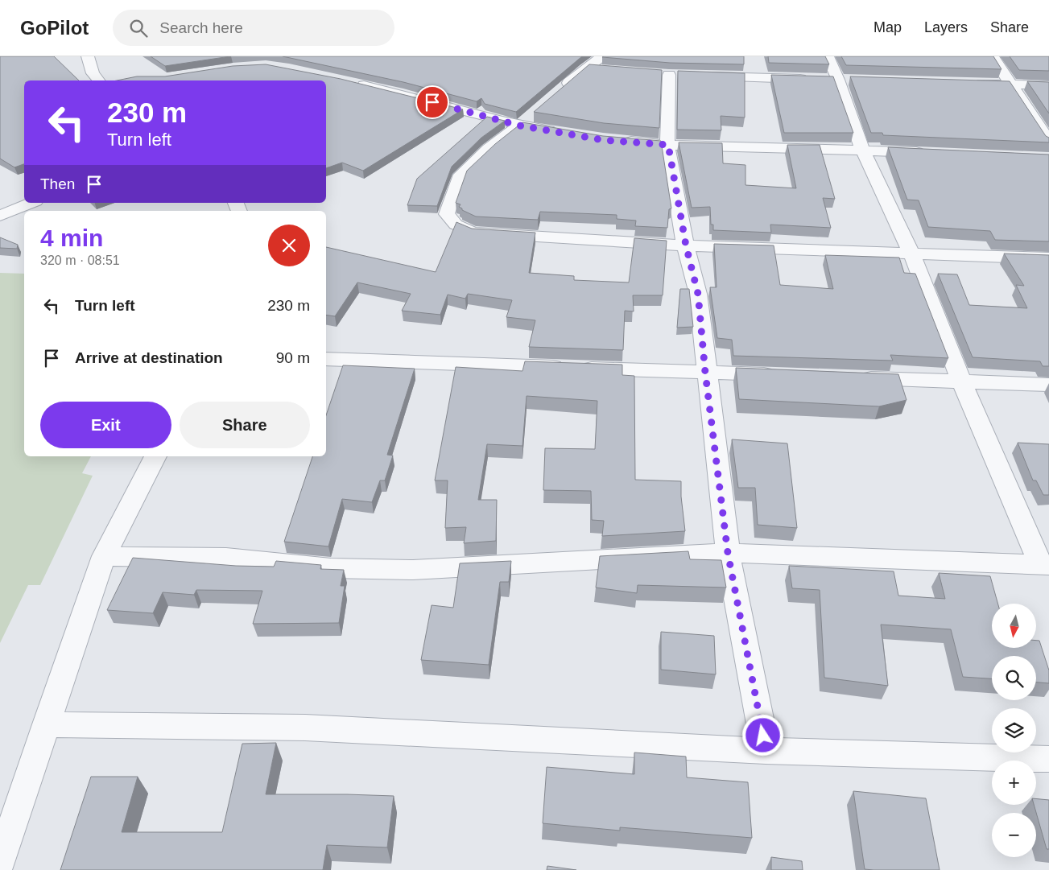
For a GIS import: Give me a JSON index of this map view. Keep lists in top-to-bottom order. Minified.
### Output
{"north":"bottom","page":{"header":"GoPilot","search":"Search here","nav":["Map","Layers","Share"],"turn":["230 m","Turn left"],"then":"Then","heading":["4 min","320 m · 08:51"],"list":[{"name":"Turn left","value":"230 m"},{"name":"Arrive at destination","value":"90 m"}],"buttons":["Exit","Share"],"map_buttons":["+","−"]}}
